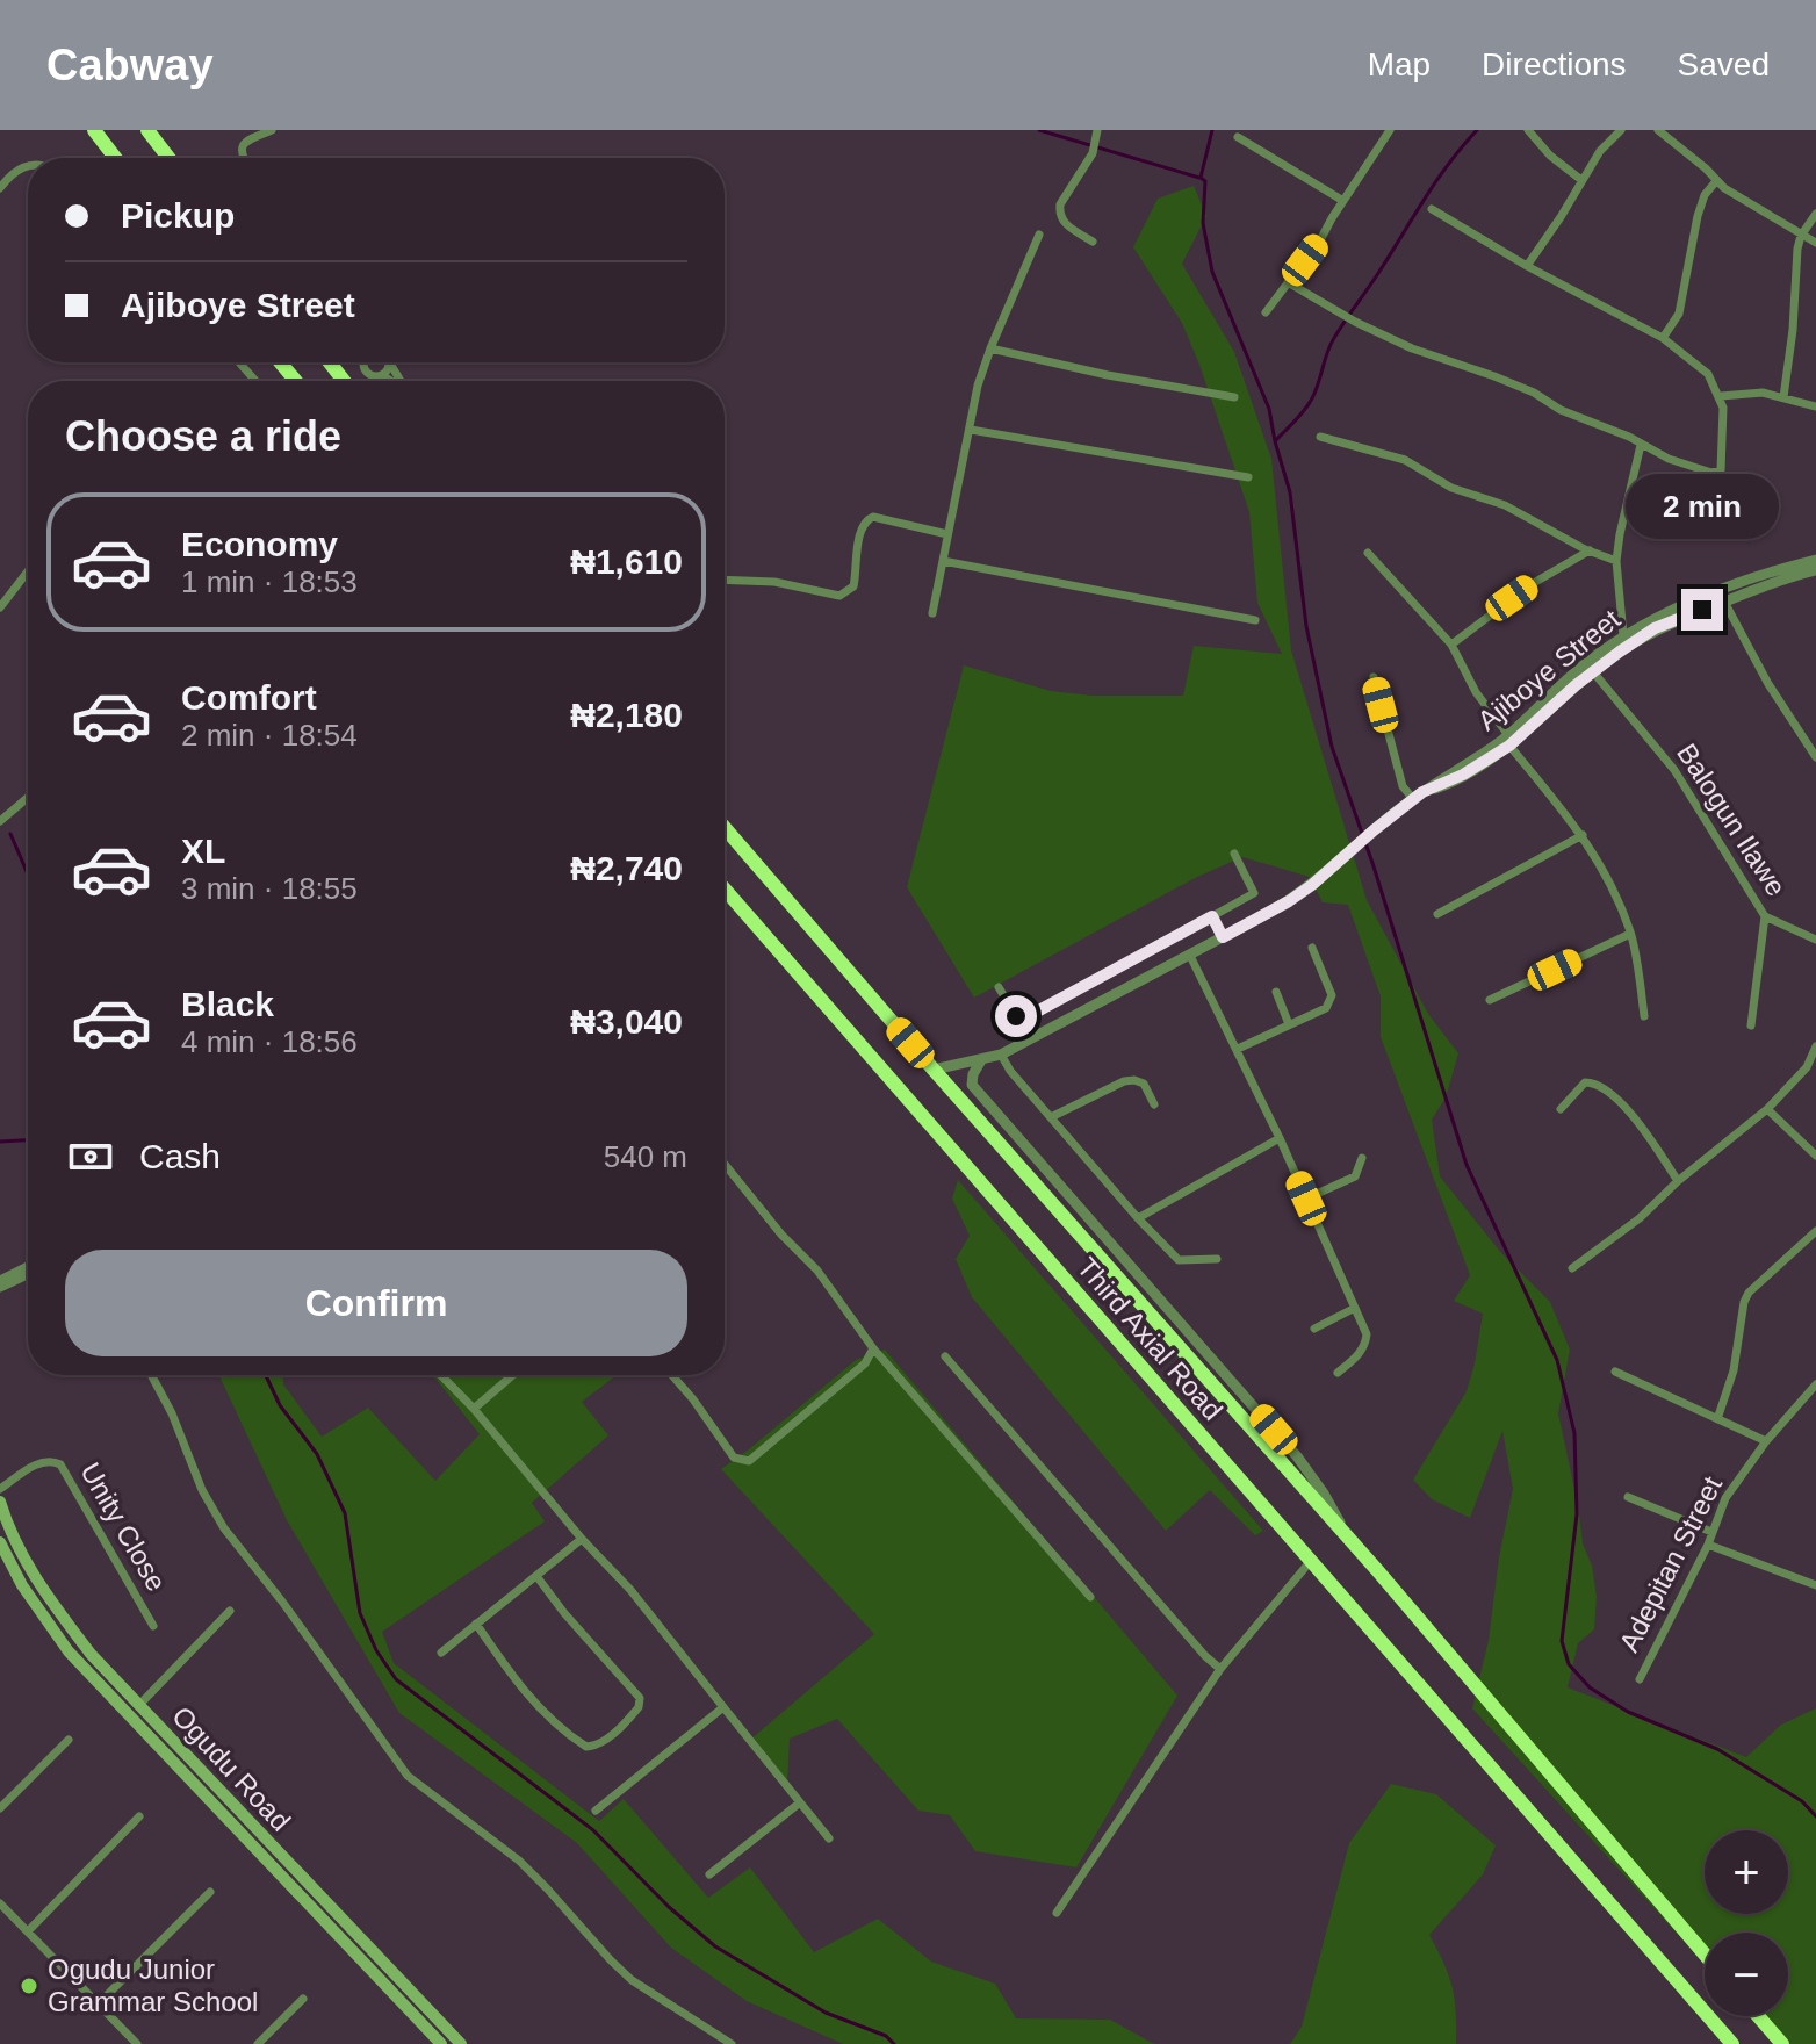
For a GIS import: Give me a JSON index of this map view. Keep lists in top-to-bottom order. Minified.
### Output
{"streets":{"highway":["Third Axial Road"],"main road":["Ogudu Road"],"street":["Ajiboye Street","Balogun Ilawe","Unity Close","Adepitan Street"]},"crossings":[["Ajiboye Street","Balogun Ilawe"],["Ajiboye Street","Third Axial Road"]],"places":["Ogudu Junior Grammar School"],"page":{"header":"Cabway","nav":["Map","Directions","Saved"],"banner":["Pickup","Ajiboye Street"],"heading":"Choose a ride","bubble":"2 min","list":[{"name":"Economy","note":"1 min · 18:53","value":"₦1,610"},{"name":"Comfort","note":"2 min · 18:54","value":"₦2,180"},{"name":"XL","note":"3 min · 18:55","value":"₦2,740"},{"name":"Black","note":"4 min · 18:56","value":"₦3,040"}],"pay":["Cash","540 m"],"buttons":"Confirm","map_buttons":["+","−"]}}
